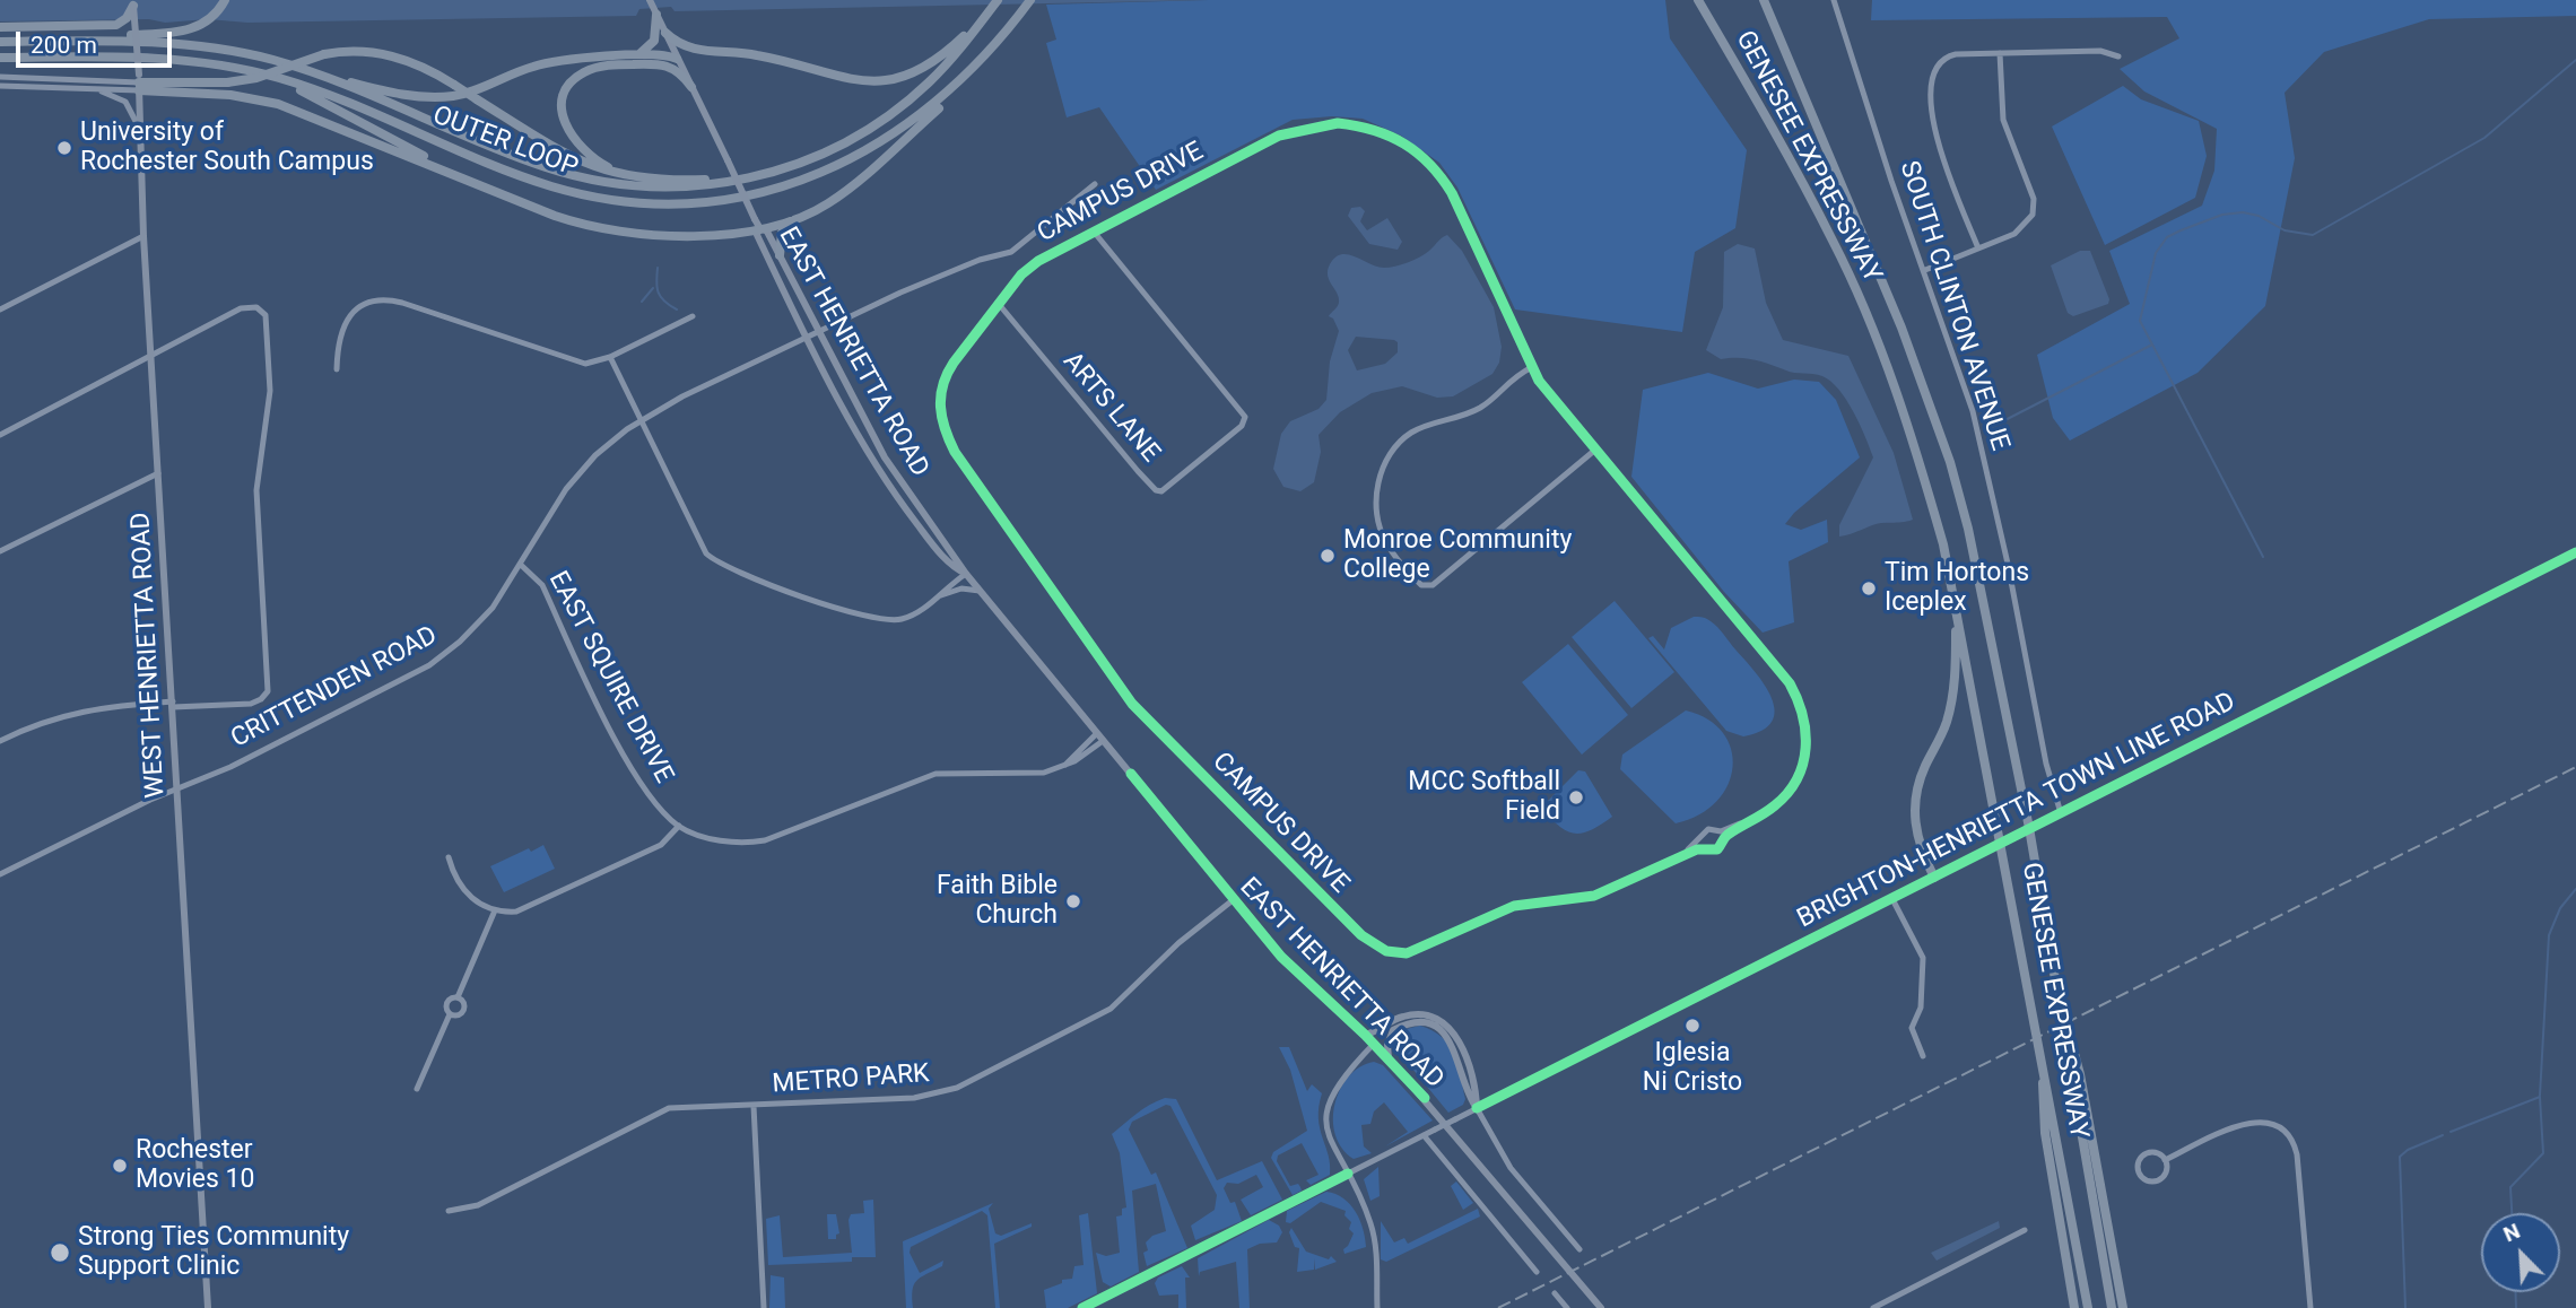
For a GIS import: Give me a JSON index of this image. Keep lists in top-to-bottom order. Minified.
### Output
{"streets":{"highway":["OUTER LOOP","GENESEE EXPRESSWAY"],"main road":["EAST HENRIETTA ROAD","WEST HENRIETTA ROAD"],"street":["CAMPUS DRIVE","SOUTH CLINTON AVENUE","ARTS LANE","EAST SQUIRE DRIVE","CRITTENDEN ROAD","BRIGHTON-HENRIETTA TOWN LINE ROAD","METRO PARK"]},"crossings":[["CAMPUS DRIVE","ARTS LANE"],["SOUTH CLINTON AVENUE","BRIGHTON-HENRIETTA TOWN LINE ROAD"],["EAST HENRIETTA ROAD","EAST SQUIRE DRIVE"],["EAST HENRIETTA ROAD","CRITTENDEN ROAD"],["EAST HENRIETTA ROAD","METRO PARK"],["WEST HENRIETTA ROAD","CRITTENDEN ROAD"],["EAST SQUIRE DRIVE","CRITTENDEN ROAD"]],"places":["University of Rochester South Campus","Monroe Community College","Tim Hortons Iceplex","MCC Softball Field","Faith Bible Church","Iglesia Ni Cristo","Rochester Movies 10","Strong Ties Community Support Clinic"],"scale_bar":"200 m","north":"top left"}
